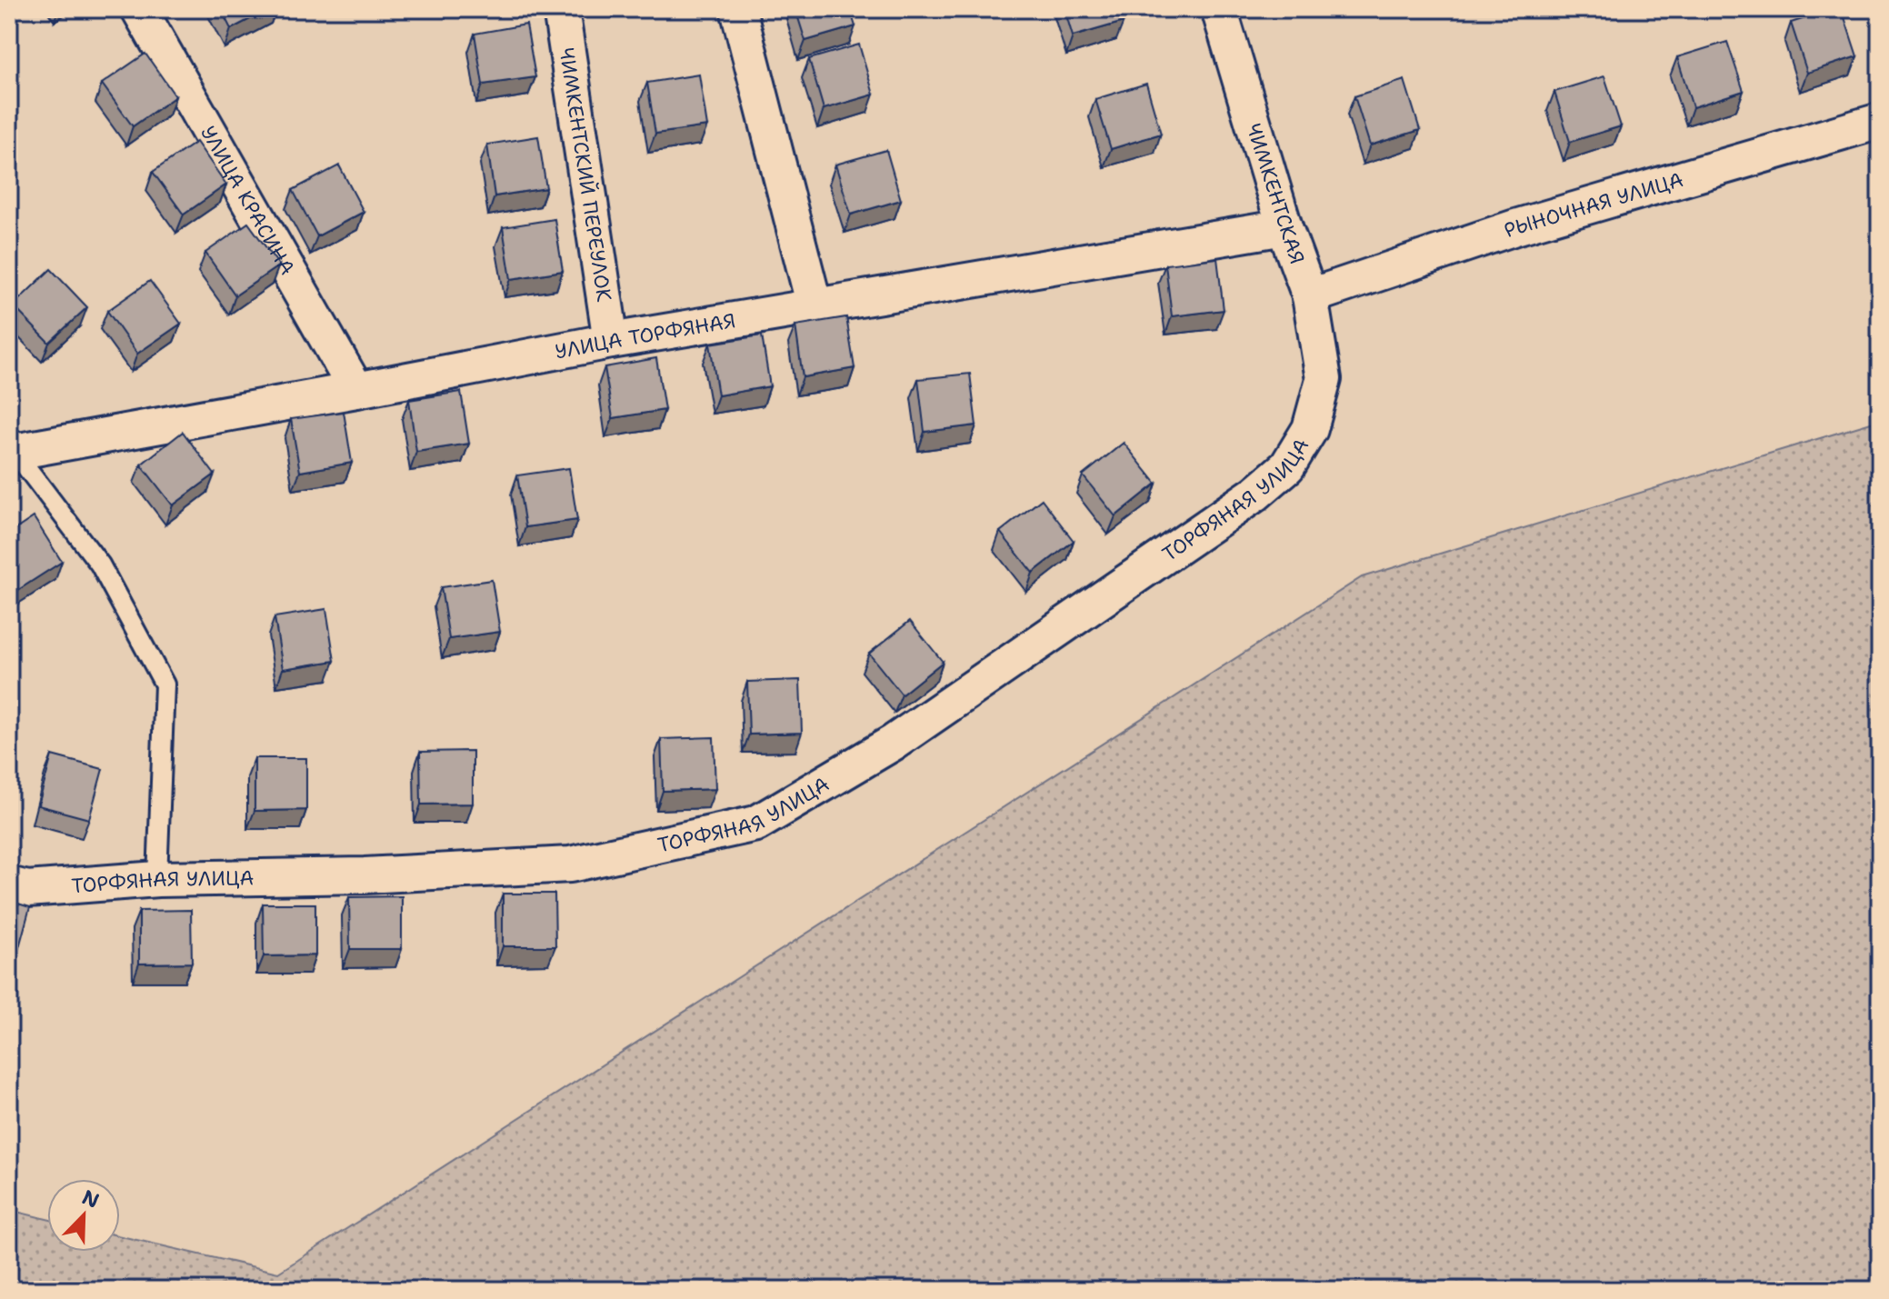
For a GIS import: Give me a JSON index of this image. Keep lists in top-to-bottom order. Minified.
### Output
{"streets":{"street":["ЧИМКЕНТСКИЙ ПЕРЕУЛОК","ЧИМКЕНТСКАЯ","УЛИЦА КРАСИНА","РЫНОЧНАЯ УЛИЦА","УЛИЦА ТОРФЯНАЯ","ТОРФЯНАЯ УЛИЦА"]},"crossings":[["ЧИМКЕНТСКИЙ ПЕРЕУЛОК","УЛИЦА ТОРФЯНАЯ"],["ЧИМКЕНТСКАЯ","РЫНОЧНАЯ УЛИЦА"],["ЧИМКЕНТСКАЯ","УЛИЦА ТОРФЯНАЯ"],["ЧИМКЕНТСКАЯ","ТОРФЯНАЯ УЛИЦА"],["УЛИЦА КРАСИНА","УЛИЦА ТОРФЯНАЯ"]],"north":"top right"}
